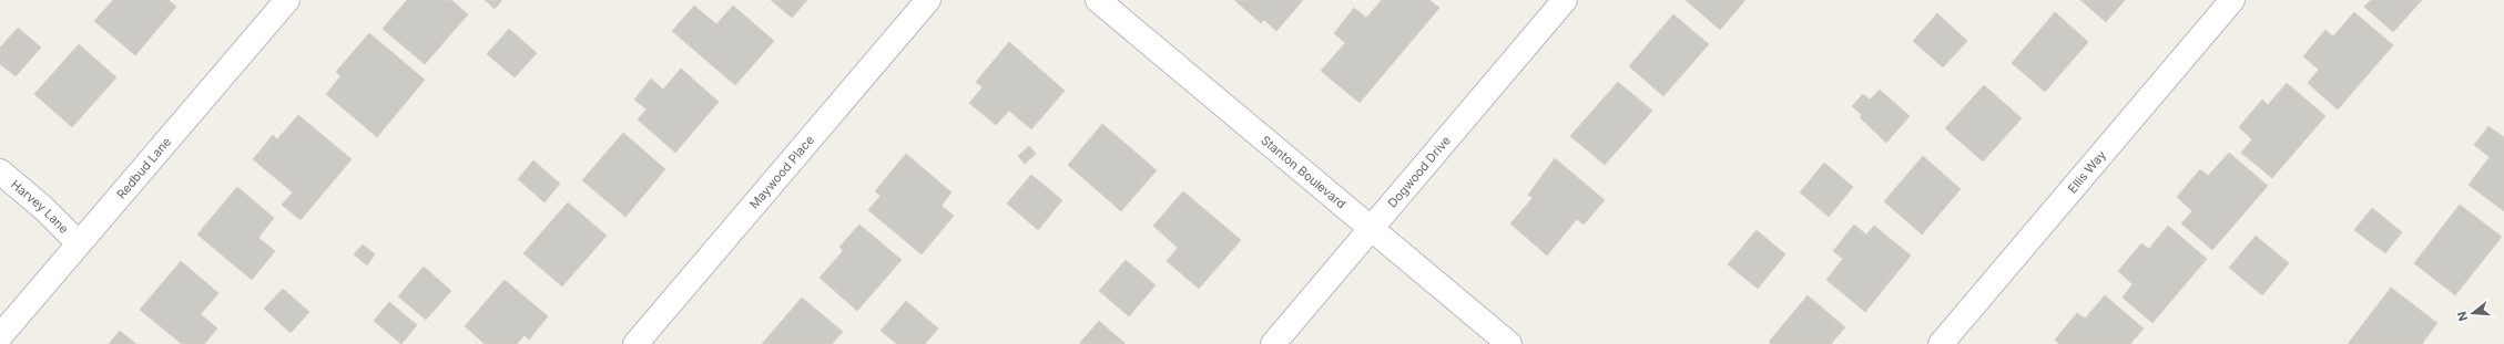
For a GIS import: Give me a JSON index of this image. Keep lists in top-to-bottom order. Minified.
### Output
{"streets":{"street":["Redbud Lane","Stanton Boulevard","Maywood Place","Dogwood Drive","Ellis Way","Harvey Lane"]},"crossings":[["Redbud Lane","Harvey Lane"],["Stanton Boulevard","Dogwood Drive"]],"north":"left"}
